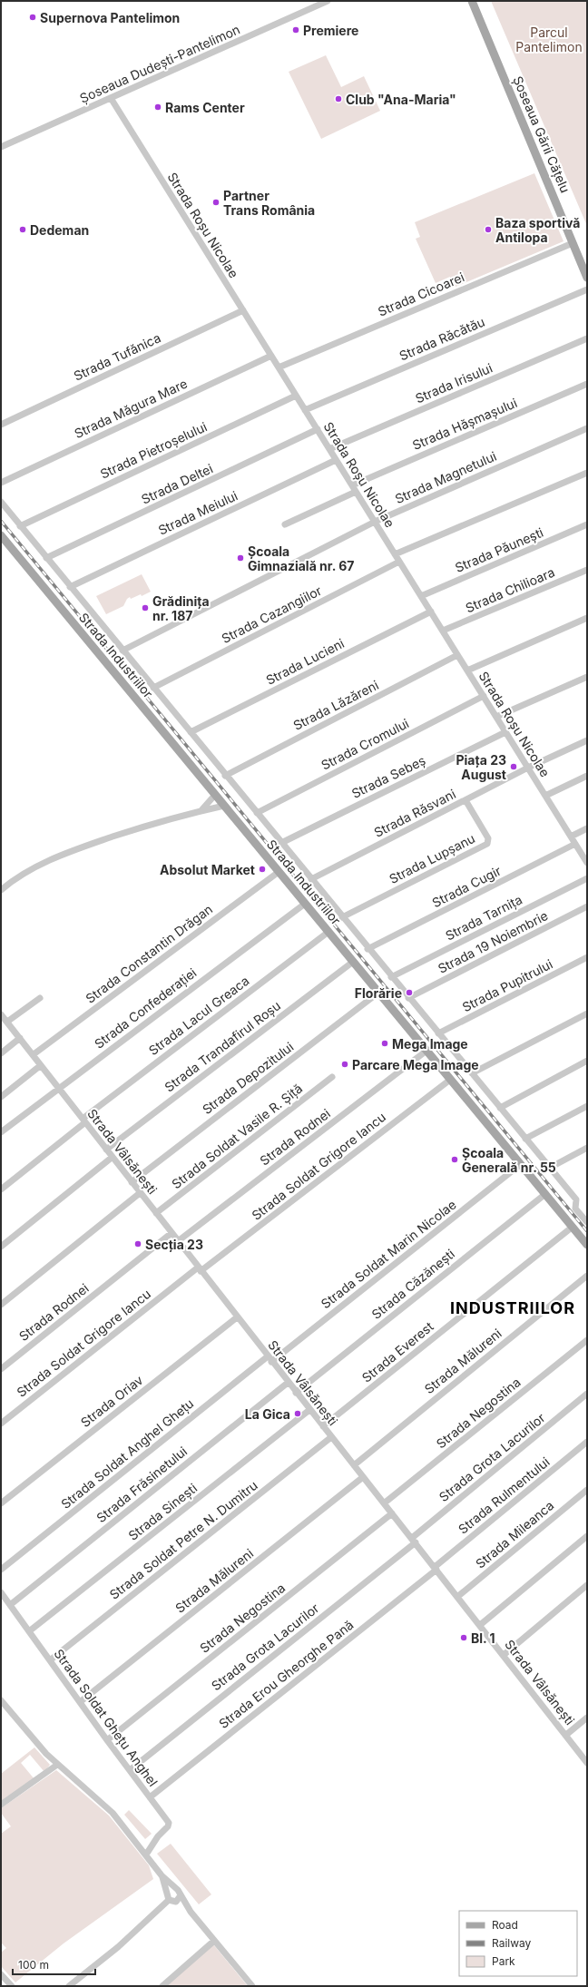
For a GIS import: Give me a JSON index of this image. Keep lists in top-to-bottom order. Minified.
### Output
{"streets":{"main road":["Șoseaua Gării Cățelu","Strada Industriilor"],"street":["Șoseaua Dudești-Pantelimon","Strada Roșu Nicolae","Strada Cicoarei","Strada Răcătău","Strada Tufănica","Strada Irisului","Strada Măgura Mare","Strada Hășmașului","Strada Pietroșelului","Strada Magnetului","Strada Deltei","Strada Meiului","Strada Păunești","Strada Chilioara","Strada Cazangiilor","Strada Lucieni","Strada Lăzăreni","Strada Cromului","Strada Sebeș","Strada Răsvani","Strada Lupșanu","Strada Cugir","Strada Tarnița","Strada 19 Noiembrie","Strada Constantin Drăgan","Strada Pupitrului","Strada Confederației","Strada Lacul Greaca","Strada Trandafirul Roșu","Strada Depozitului","Strada Soldat Vasile R. Șiță","Strada Rodnei","Strada Vâlsănești","Strada Soldat Grigore Iancu","Strada Soldat Marin Nicolae","Strada Căzănești","Strada Everest","Strada Mălureni","Strada Oriav","Strada Negostina","Strada Soldat Anghel Ghețu","Strada Grota Lacurilor","Strada Frăsinetului","Strada Rulmentului","Strada Sinești","Strada Mileanca","Strada Soldat Petre N. Dumitru","Strada Erou Gheorghe Pană","Strada Soldat Ghețu Anghel"]},"crossings":[["Șoseaua Dudești-Pantelimon","Strada Roșu Nicolae"],["Șoseaua Gării Cățelu","Strada Cicoarei"],["Strada Roșu Nicolae","Strada Cicoarei"],["Strada Roșu Nicolae","Strada Răcătău"],["Strada Roșu Nicolae","Strada Tufănica"],["Strada Roșu Nicolae","Strada Irisului"],["Strada Roșu Nicolae","Strada Măgura Mare"],["Strada Roșu Nicolae","Strada Hășmașului"],["Strada Roșu Nicolae","Strada Pietroșelului"],["Strada Roșu Nicolae","Strada Magnetului"],["Strada Roșu Nicolae","Strada Deltei"],["Strada Roșu Nicolae","Strada Meiului"],["Strada Roșu Nicolae","Strada Păunești"],["Strada Roșu Nicolae","Strada Chilioara"],["Strada Roșu Nicolae","Strada Cazangiilor"],["Strada Roșu Nicolae","Strada Lucieni"],["Strada Roșu Nicolae","Strada Lăzăreni"],["Strada Roșu Nicolae","Strada Cromului"],["Strada Roșu Nicolae","Strada Sebeș"],["Strada Roșu Nicolae","Strada Răsvani"],["Strada Roșu Nicolae","Strada Cugir"],["Strada Industriilor","Strada Constantin Drăgan"],["Strada Industriilor","Strada Confederației"],["Strada Industriilor","Strada Lacul Greaca"],["Strada Industriilor","Strada Trandafirul Roșu"],["Strada Industriilor","Strada Depozitului"],["Strada Industriilor","Strada Rodnei"],["Strada Industriilor","Strada Soldat Grigore Iancu"],["Strada Industriilor","Strada Soldat Marin Nicolae"],["Strada Industriilor","Strada Căzănești"],["Strada Industriilor","Strada Everest"],["Strada Răsvani","Strada Lupșanu"],["Strada Constantin Drăgan","Strada Vâlsănești"],["Strada Confederației","Strada Vâlsănești"],["Strada Lacul Greaca","Strada Vâlsănești"],["Strada Trandafirul Roșu","Strada Vâlsănești"],["Strada Depozitului","Strada Vâlsănești"],["Strada Soldat Vasile R. Șiță","Strada Vâlsănești"],["Strada Rodnei","Strada Vâlsănești"],["Strada Vâlsănești","Strada Soldat Grigore Iancu"],["Strada Vâlsănești","Strada Soldat Marin Nicolae"],["Strada Vâlsănești","Strada Căzănești"],["Strada Vâlsănești","Strada Everest"],["Strada Vâlsănești","Strada Mălureni"],["Strada Vâlsănești","Strada Oriav"],["Strada Vâlsănești","Strada Negostina"],["Strada Vâlsănești","Strada Soldat Anghel Ghețu"],["Strada Vâlsănești","Strada Grota Lacurilor"],["Strada Vâlsănești","Strada Frăsinetului"],["Strada Vâlsănești","Strada Rulmentului"],["Strada Vâlsănești","Strada Sinești"],["Strada Vâlsănești","Strada Mileanca"],["Strada Vâlsănești","Strada Soldat Petre N. Dumitru"],["Strada Vâlsănești","Strada Erou Gheorghe Pană"],["Strada Soldat Marin Nicolae","Strada Soldat Anghel Ghețu"],["Strada Mălureni","Strada Soldat Ghețu Anghel"],["Strada Negostina","Strada Soldat Ghețu Anghel"],["Strada Grota Lacurilor","Strada Soldat Ghețu Anghel"],["Strada Frăsinetului","Strada Soldat Ghețu Anghel"],["Strada Rulmentului","Strada Erou Gheorghe Pană"],["Strada Sinești","Strada Soldat Ghețu Anghel"],["Strada Soldat Petre N. Dumitru","Strada Soldat Ghețu Anghel"],["Strada Erou Gheorghe Pană","Strada Soldat Ghețu Anghel"]],"districts":["INDUSTRIILOR"],"parks":["Parcul Pantelimon"],"places":["Supernova Pantelimon","Premiere","Club \"Ana-Maria\"","Rams Center","Partner Trans România","Dedeman","Baza sportivă Antilopa","Școala Gimnazială nr. 67","Grădinița nr. 187","Piața 23 August","Absolut Market","Florărie","Mega Image","Parcare Mega Image","Școala Generală nr. 55","Secția 23","La Gica","Bl. 1"],"legend":["Road","Railway","Park"],"scale_bar":"100 m"}
